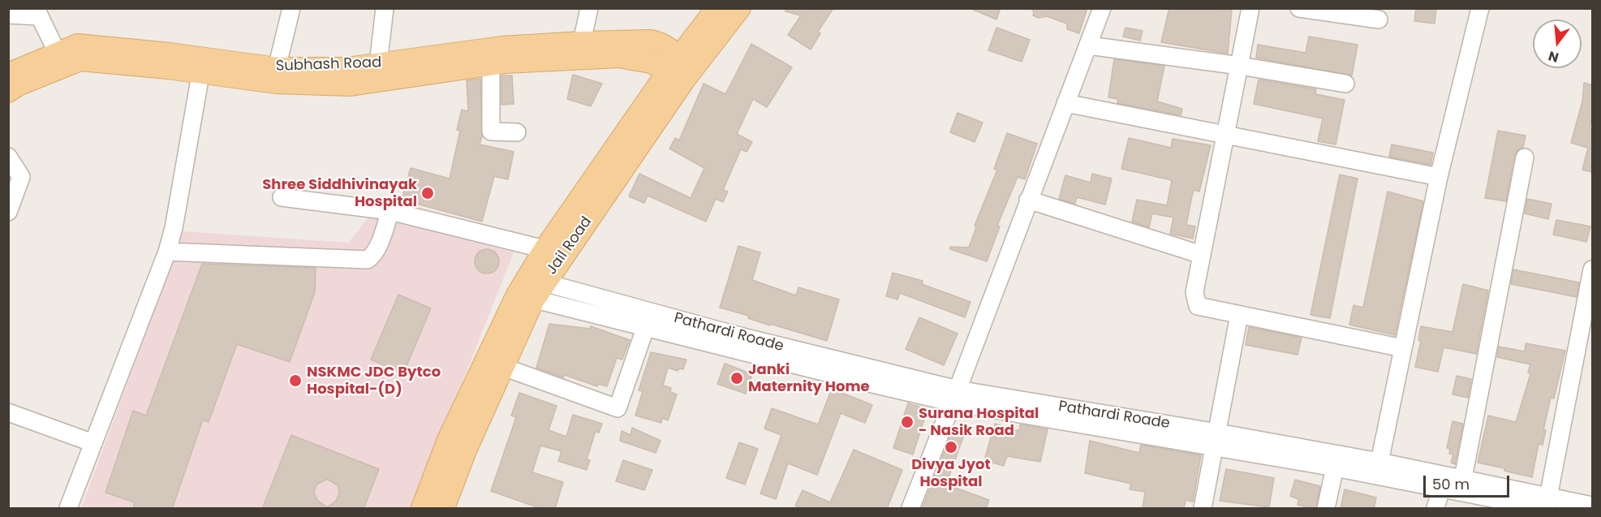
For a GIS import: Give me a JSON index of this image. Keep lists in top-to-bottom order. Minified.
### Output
{"streets":{"main road":["Subhash Road","Jail Road"],"street":["Pathardi Roade"]},"crossings":[["Subhash Road","Jail Road"],["Jail Road","Pathardi Roade"]],"places":["Shree Siddhivinayak Hospital","Janki Maternity Home","NSKMC JDC Bytco Hospital-(D)","Surana Hospital - Nasik Road","Divya Jyot Hospital"],"scale_bar":"50 m","north":"bottom"}
